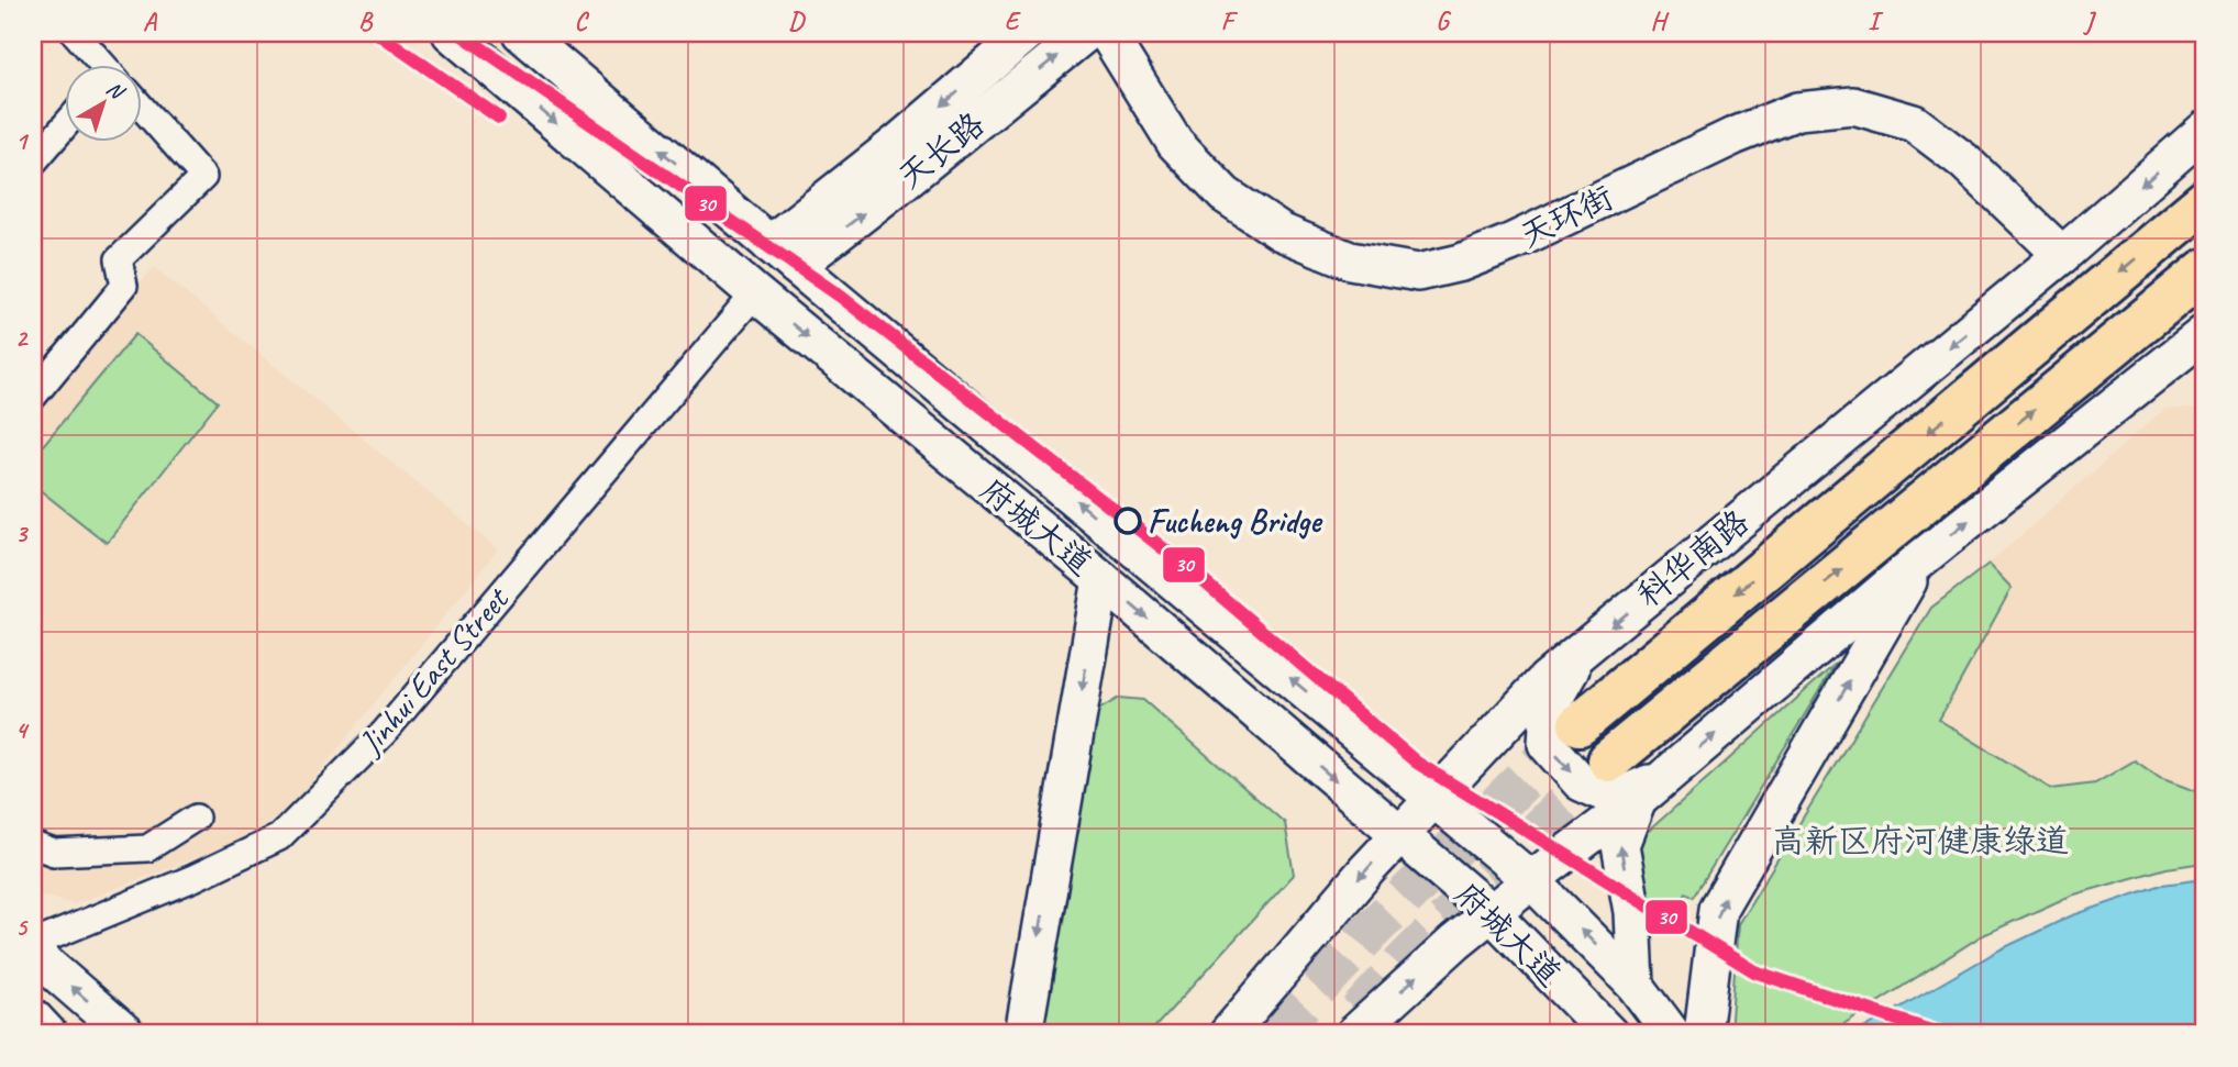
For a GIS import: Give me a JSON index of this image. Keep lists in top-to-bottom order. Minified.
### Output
{"streets":{"highway":["科华南路"],"main road":["天长路","天环街","府城大道"],"street":["Jinhui East Street"]},"crossings":[["天长路","府城大道"],["天环街","科华南路"],["府城大道","科华南路"],["府城大道","Jinhui East Street"]],"parks":["高新区府河健康绿道"],"places":["Fucheng Bridge"],"lines":["transit line 30"],"north":"top right","grid":{"columns":["A","B","C","D","E","F","G","H","I","J"],"rows":["1","2","3","4","5"]}}
